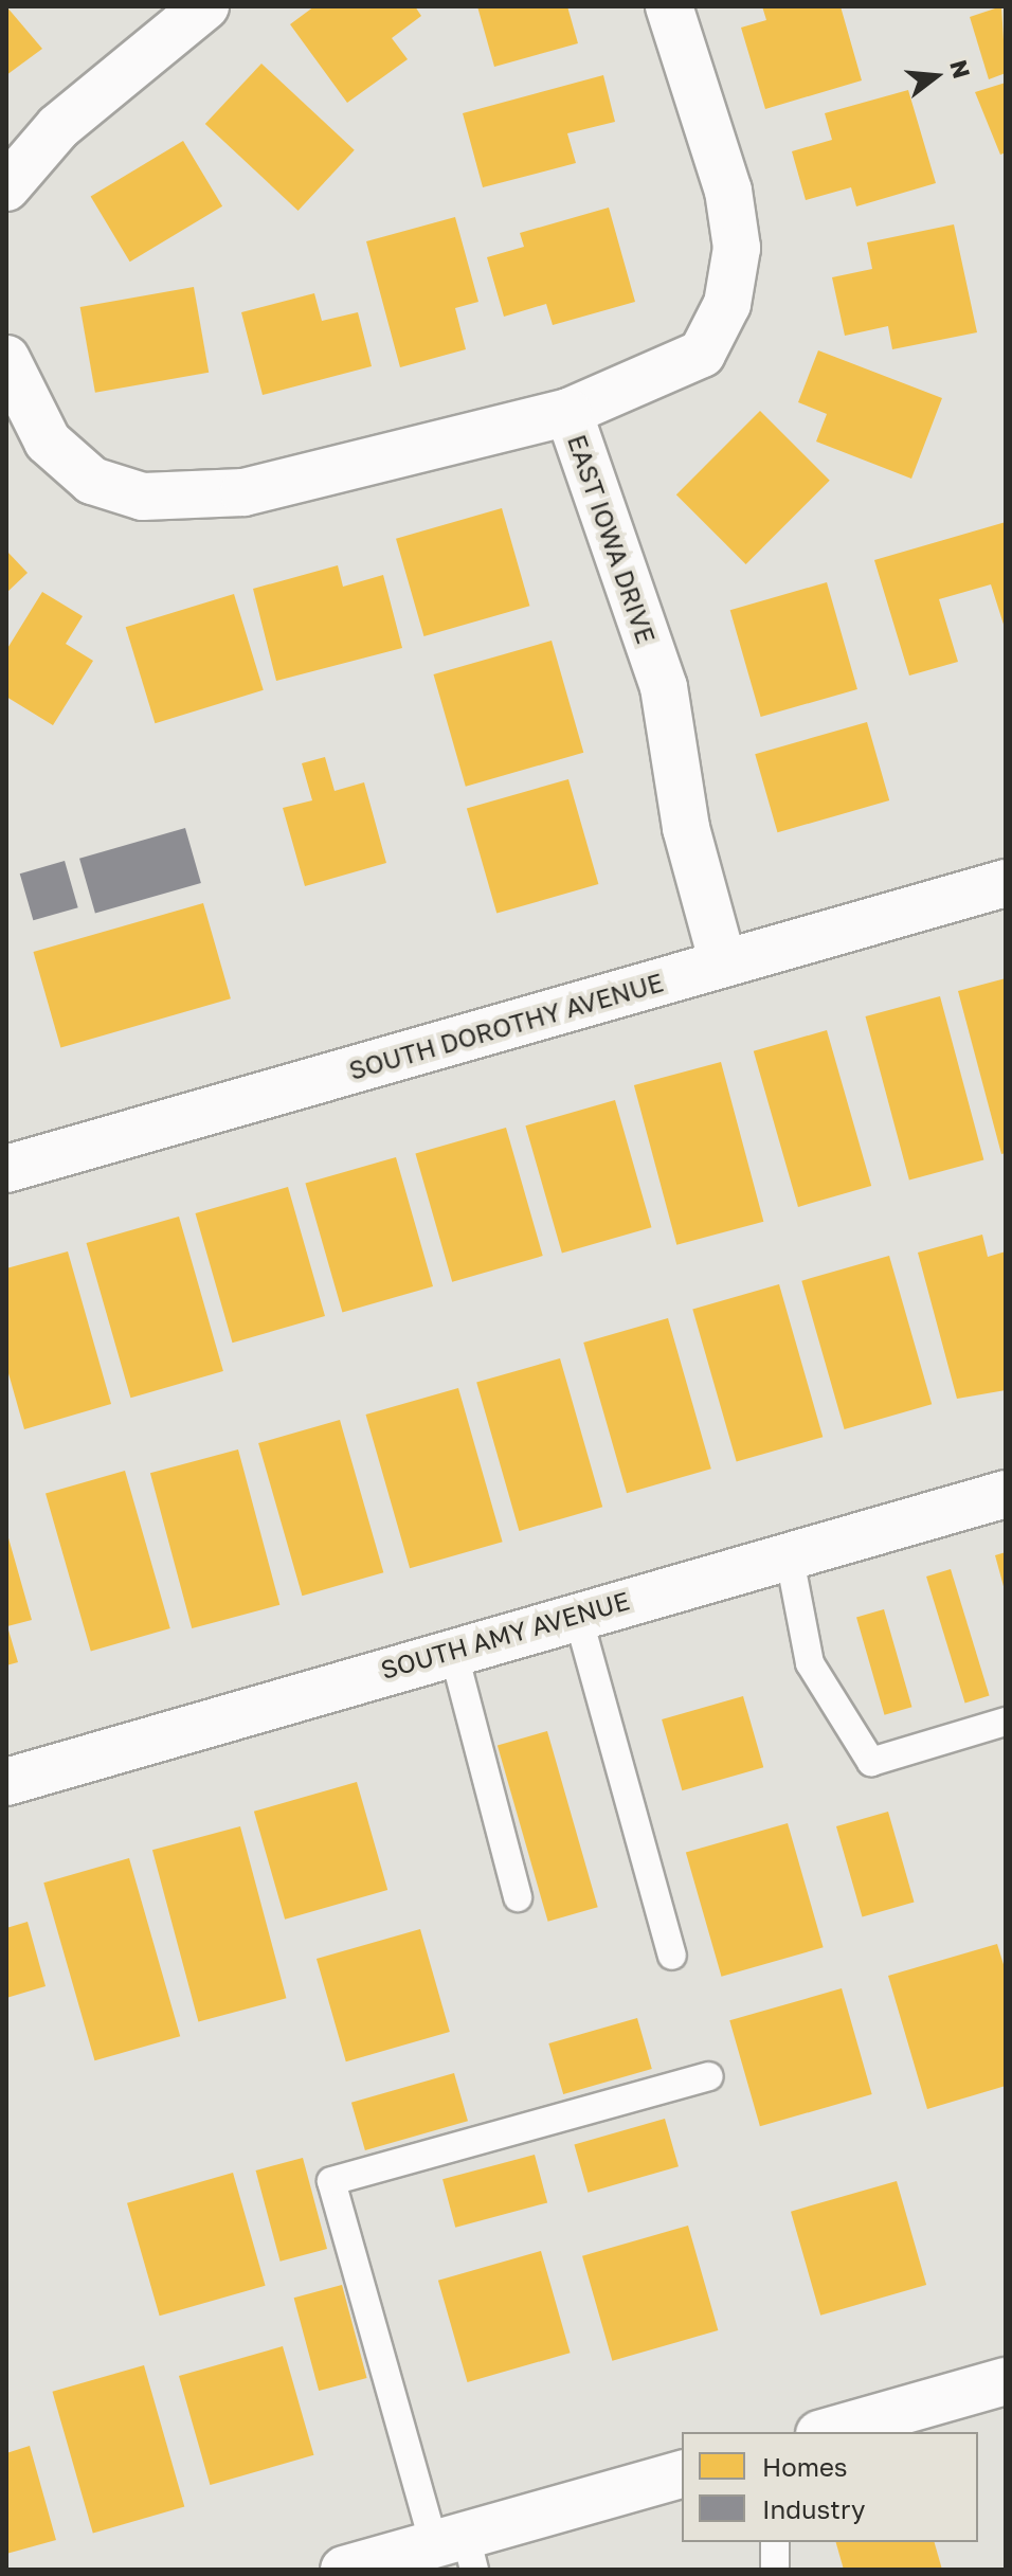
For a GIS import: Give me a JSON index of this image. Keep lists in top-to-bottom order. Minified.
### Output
{"streets":{"street":["EAST IOWA DRIVE","SOUTH DOROTHY AVENUE","SOUTH AMY AVENUE"]},"crossings":[["EAST IOWA DRIVE","SOUTH DOROTHY AVENUE"]],"legend":["Homes","Industry"],"north":"right"}
